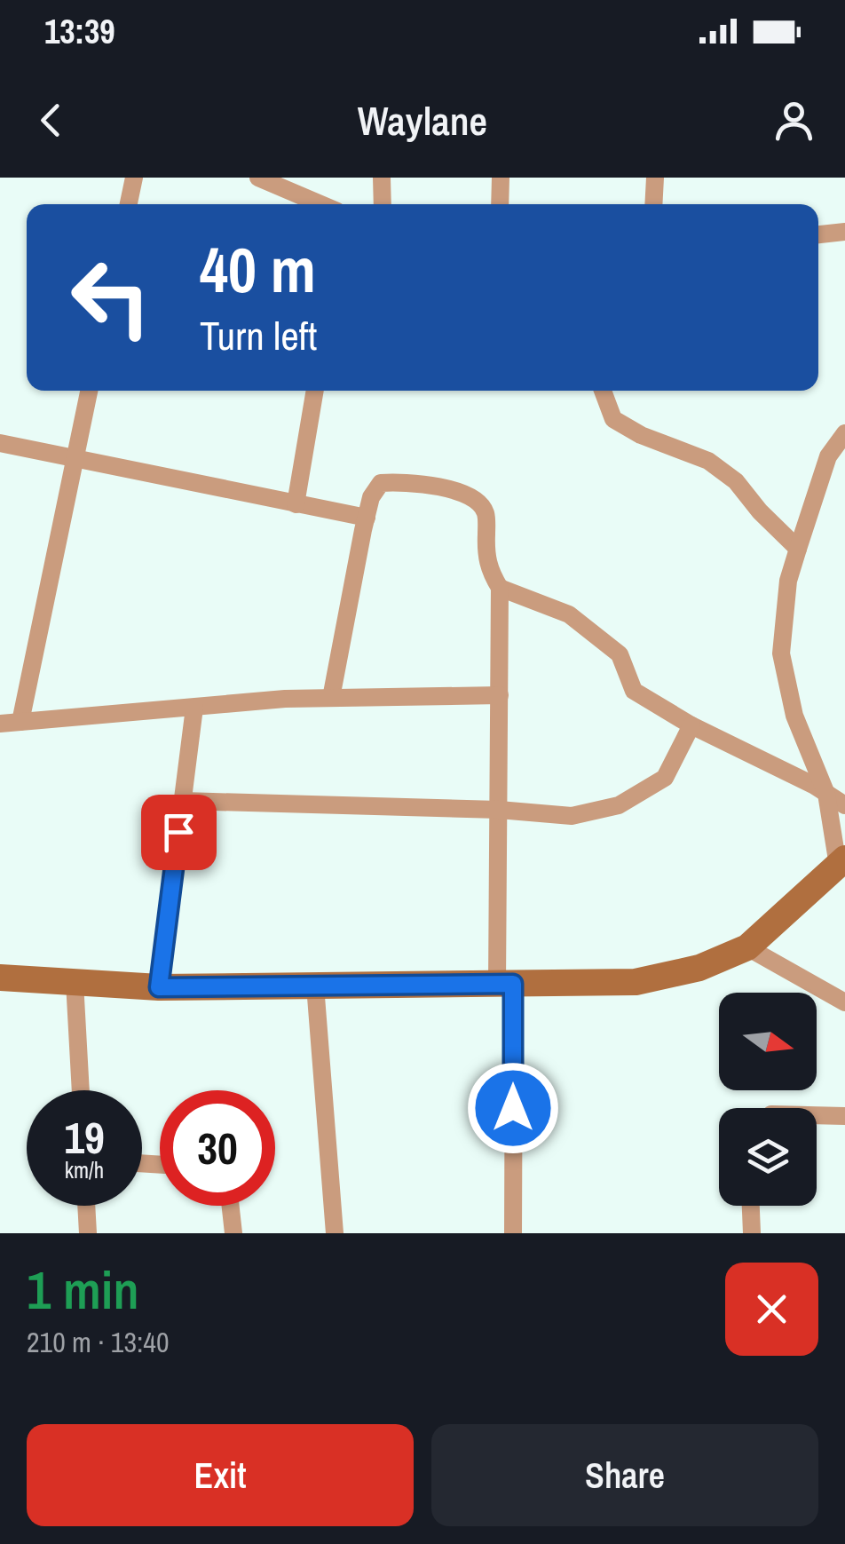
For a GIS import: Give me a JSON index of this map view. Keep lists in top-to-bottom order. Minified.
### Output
{"north":"right","page":{"status":"13:39","header":"Waylane","turn":["40 m","Turn left"],"speed":"19 km/h","limit":"30","heading":["1 min","210 m · 13:40"],"buttons":["Exit","Share"]}}
